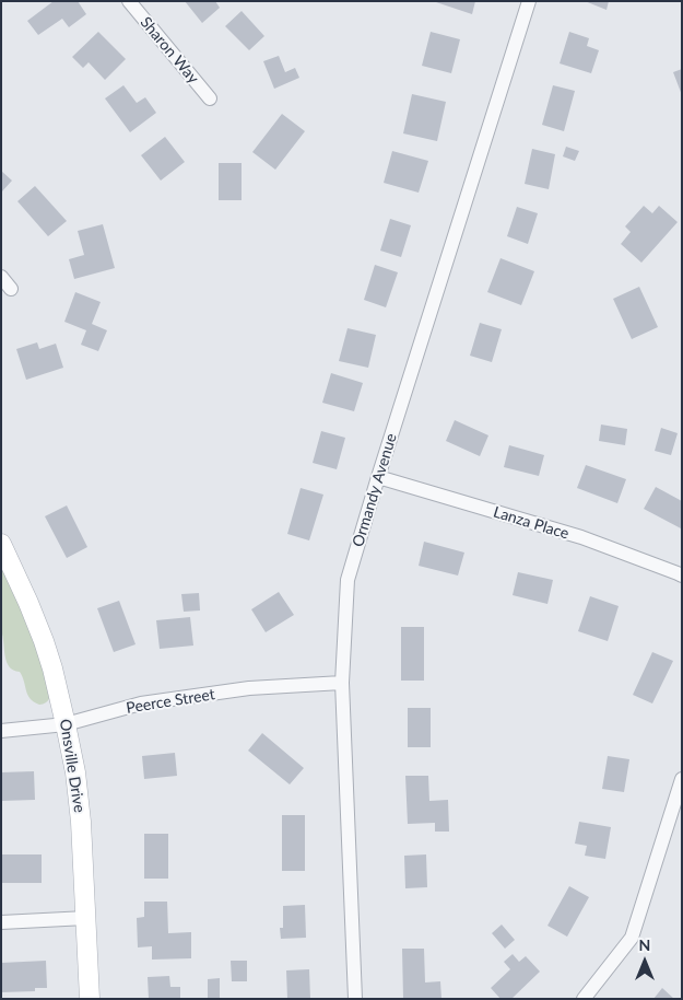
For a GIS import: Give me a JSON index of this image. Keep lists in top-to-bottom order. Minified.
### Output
{"streets":{"street":["Sharon Way","Ormandy Avenue","Lanza Place","Peerce Street","Onsville Drive"]},"crossings":[["Ormandy Avenue","Lanza Place"],["Ormandy Avenue","Peerce Street"],["Peerce Street","Onsville Drive"]],"north":"top"}
